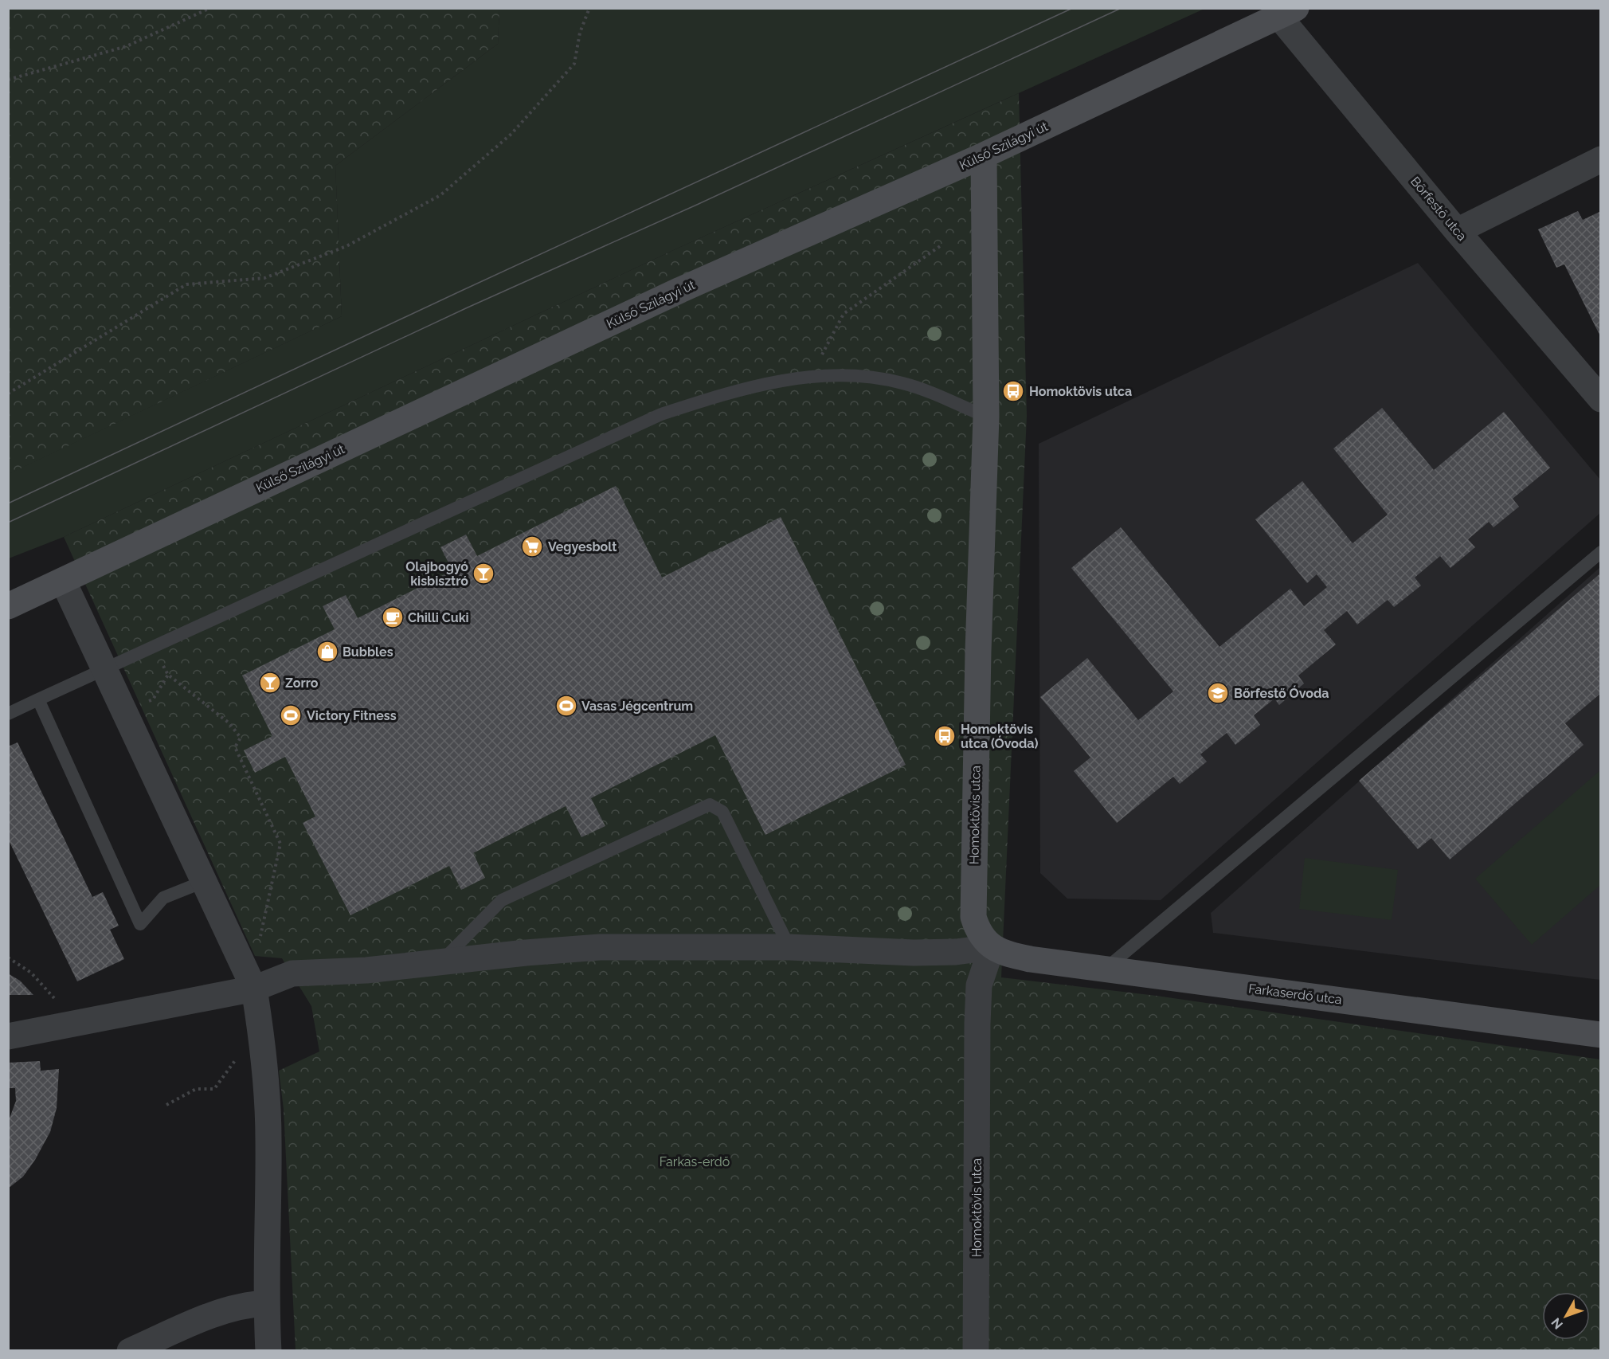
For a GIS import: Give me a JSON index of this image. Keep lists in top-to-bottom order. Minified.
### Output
{"streets":{"street":["Külső Szilágyi út","Bőrfestő utca","Homoktövis utca","Farkaserdő utca"]},"crossings":[["Külső Szilágyi út","Bőrfestő utca"],["Külső Szilágyi út","Homoktövis utca"],["Homoktövis utca","Farkaserdő utca"]],"parks":["Farkas-erdő"],"places":{"bus stop":["Homoktövis utca","Homoktövis utca (Óvoda)"],"supermarket":["Vegyesbolt"],"bar":["Olajbogyó kisbisztró","Zorro"],"cafe":["Chilli Cuki"],"shop":["Bubbles"],"school or university":["Bőrfestő Óvoda"],"sports":["Vasas Jégcentrum","Victory Fitness"]},"north":"bottom left"}
